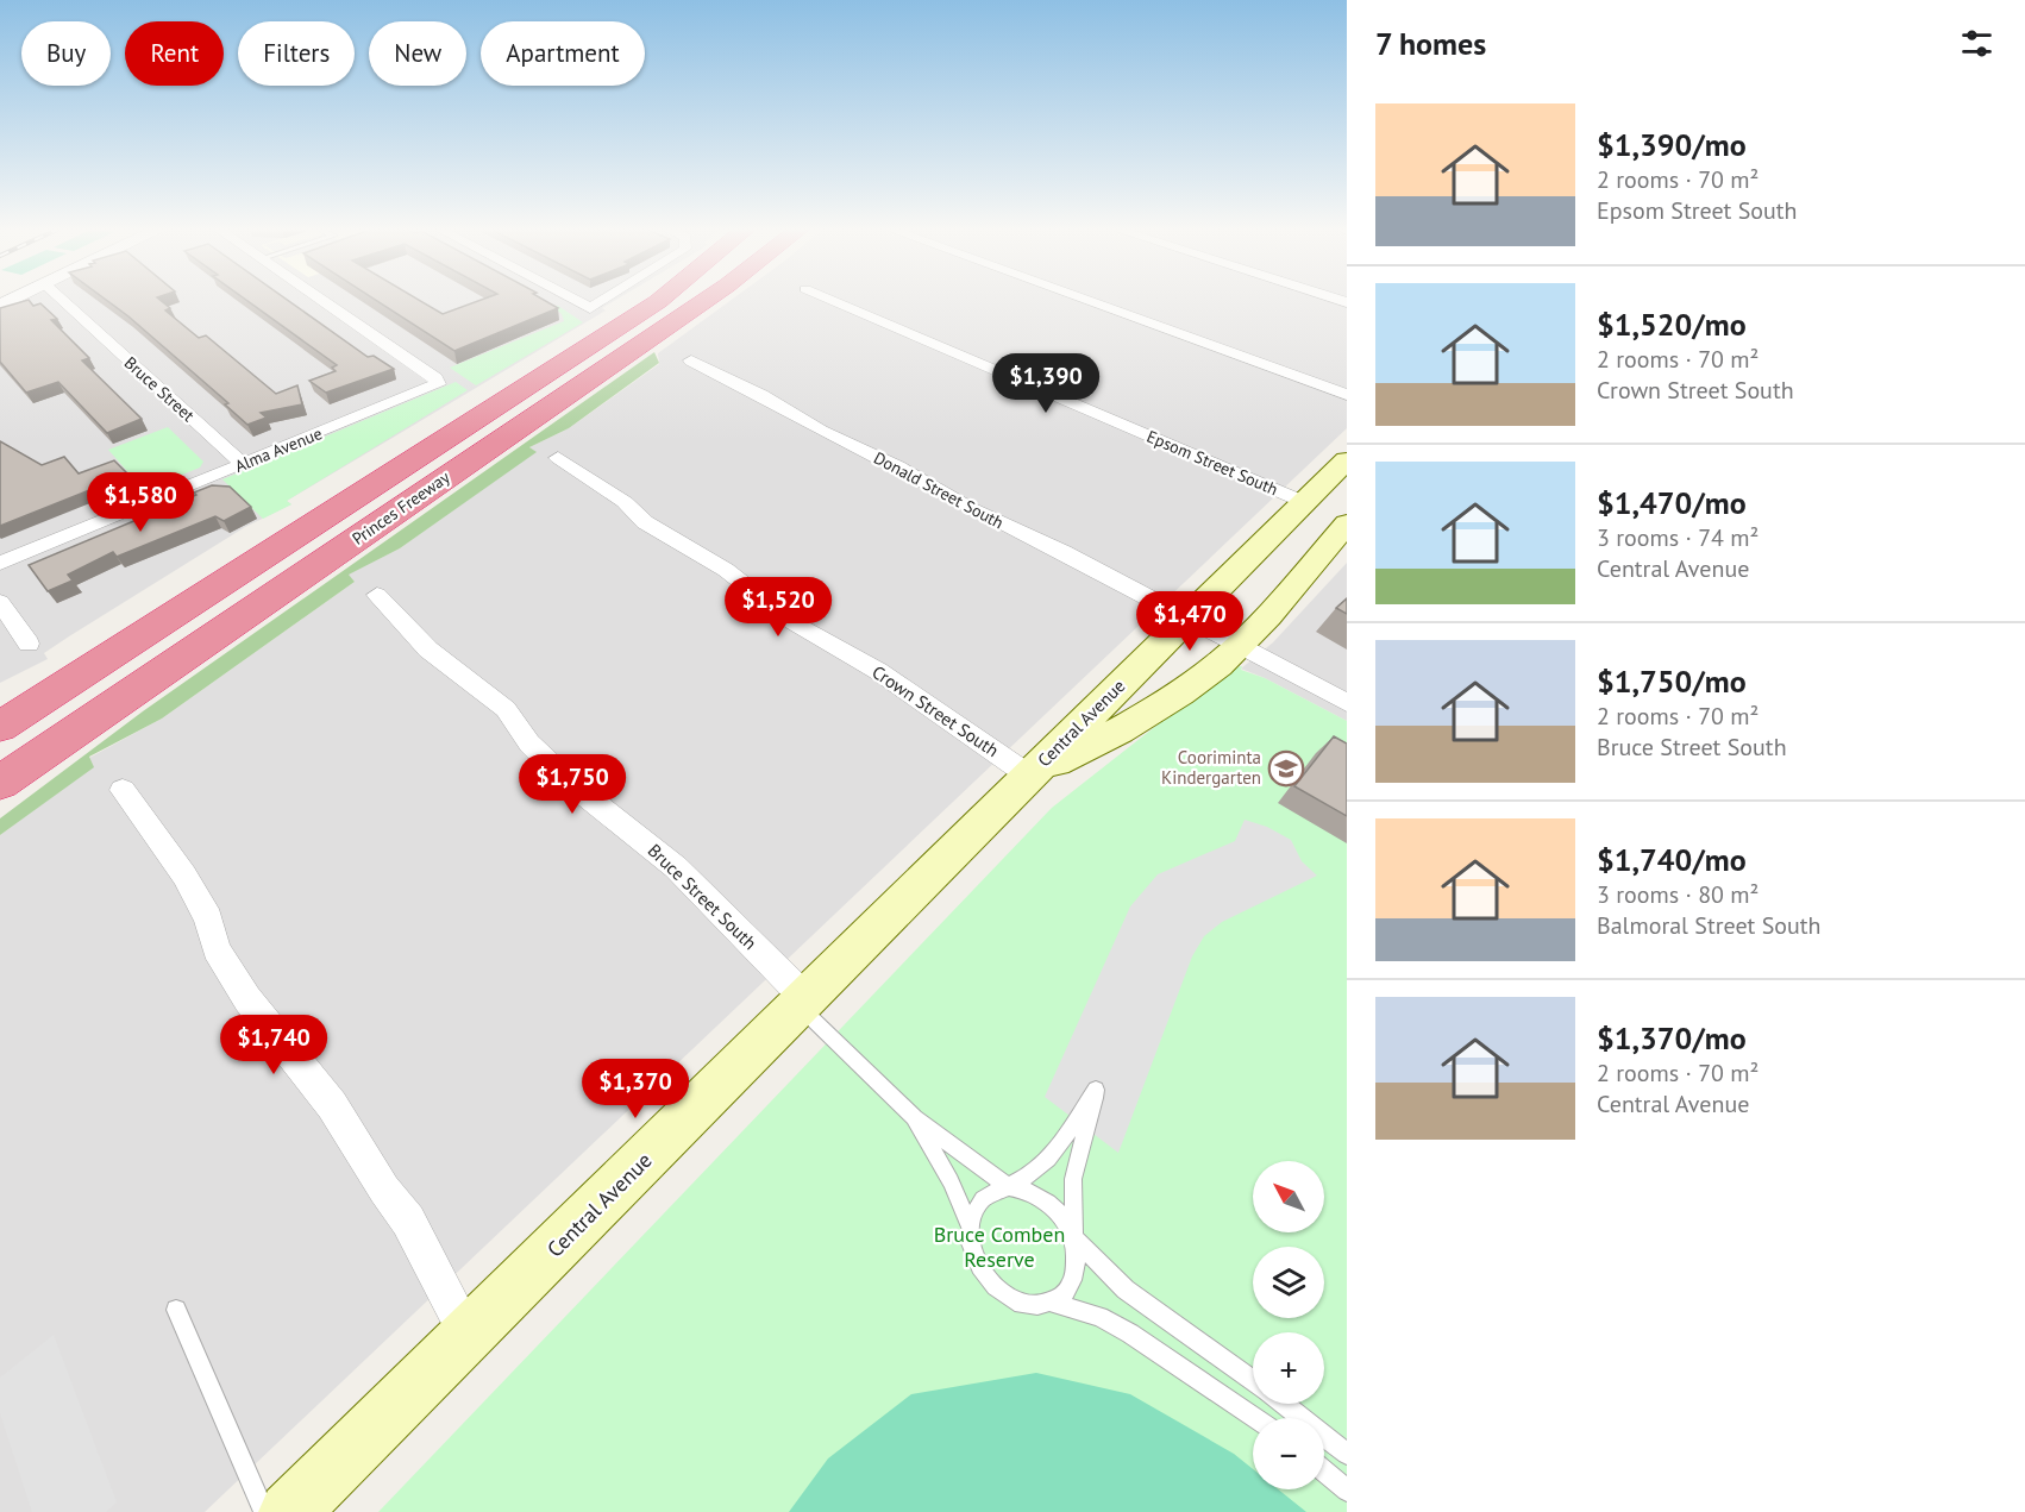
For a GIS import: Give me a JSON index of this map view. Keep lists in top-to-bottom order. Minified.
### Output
{"streets":{"highway":["Princes Freeway"],"main road":["Central Avenue"],"street":["Bruce Street","Alma Avenue","Epsom Street South","Donald Street South","Crown Street South","Bruce Street South"]},"crossings":[["Bruce Street","Alma Avenue"],["Epsom Street South","Central Avenue"],["Donald Street South","Central Avenue"],["Crown Street South","Central Avenue"],["Central Avenue","Bruce Street South"]],"parks":["Bruce Comben Reserve"],"places":{"school or university":["Cooriminta Kindergarten"]},"north":"top left","page":{"heading":"7 homes","chip":["Buy","Rent","Filters","New","Apartment"],"list":[{"name":"$1,390/mo","note":"2 rooms · 70 m² · Epsom Street South"},{"name":"$1,520/mo","note":"2 rooms · 70 m² · Crown Street South"},{"name":"$1,470/mo","note":"3 rooms · 74 m² · Central Avenue"},{"name":"$1,750/mo","note":"2 rooms · 70 m² · Bruce Street South"},{"name":"$1,740/mo","note":"3 rooms · 80 m² · Balmoral Street South"},{"name":"$1,370/mo","note":"2 rooms · 70 m² · Central Avenue"}],"price":["$1,390","$1,580","$1,520","$1,470","$1,750","$1,740","$1,370"],"map_buttons":["+","−"]}}
